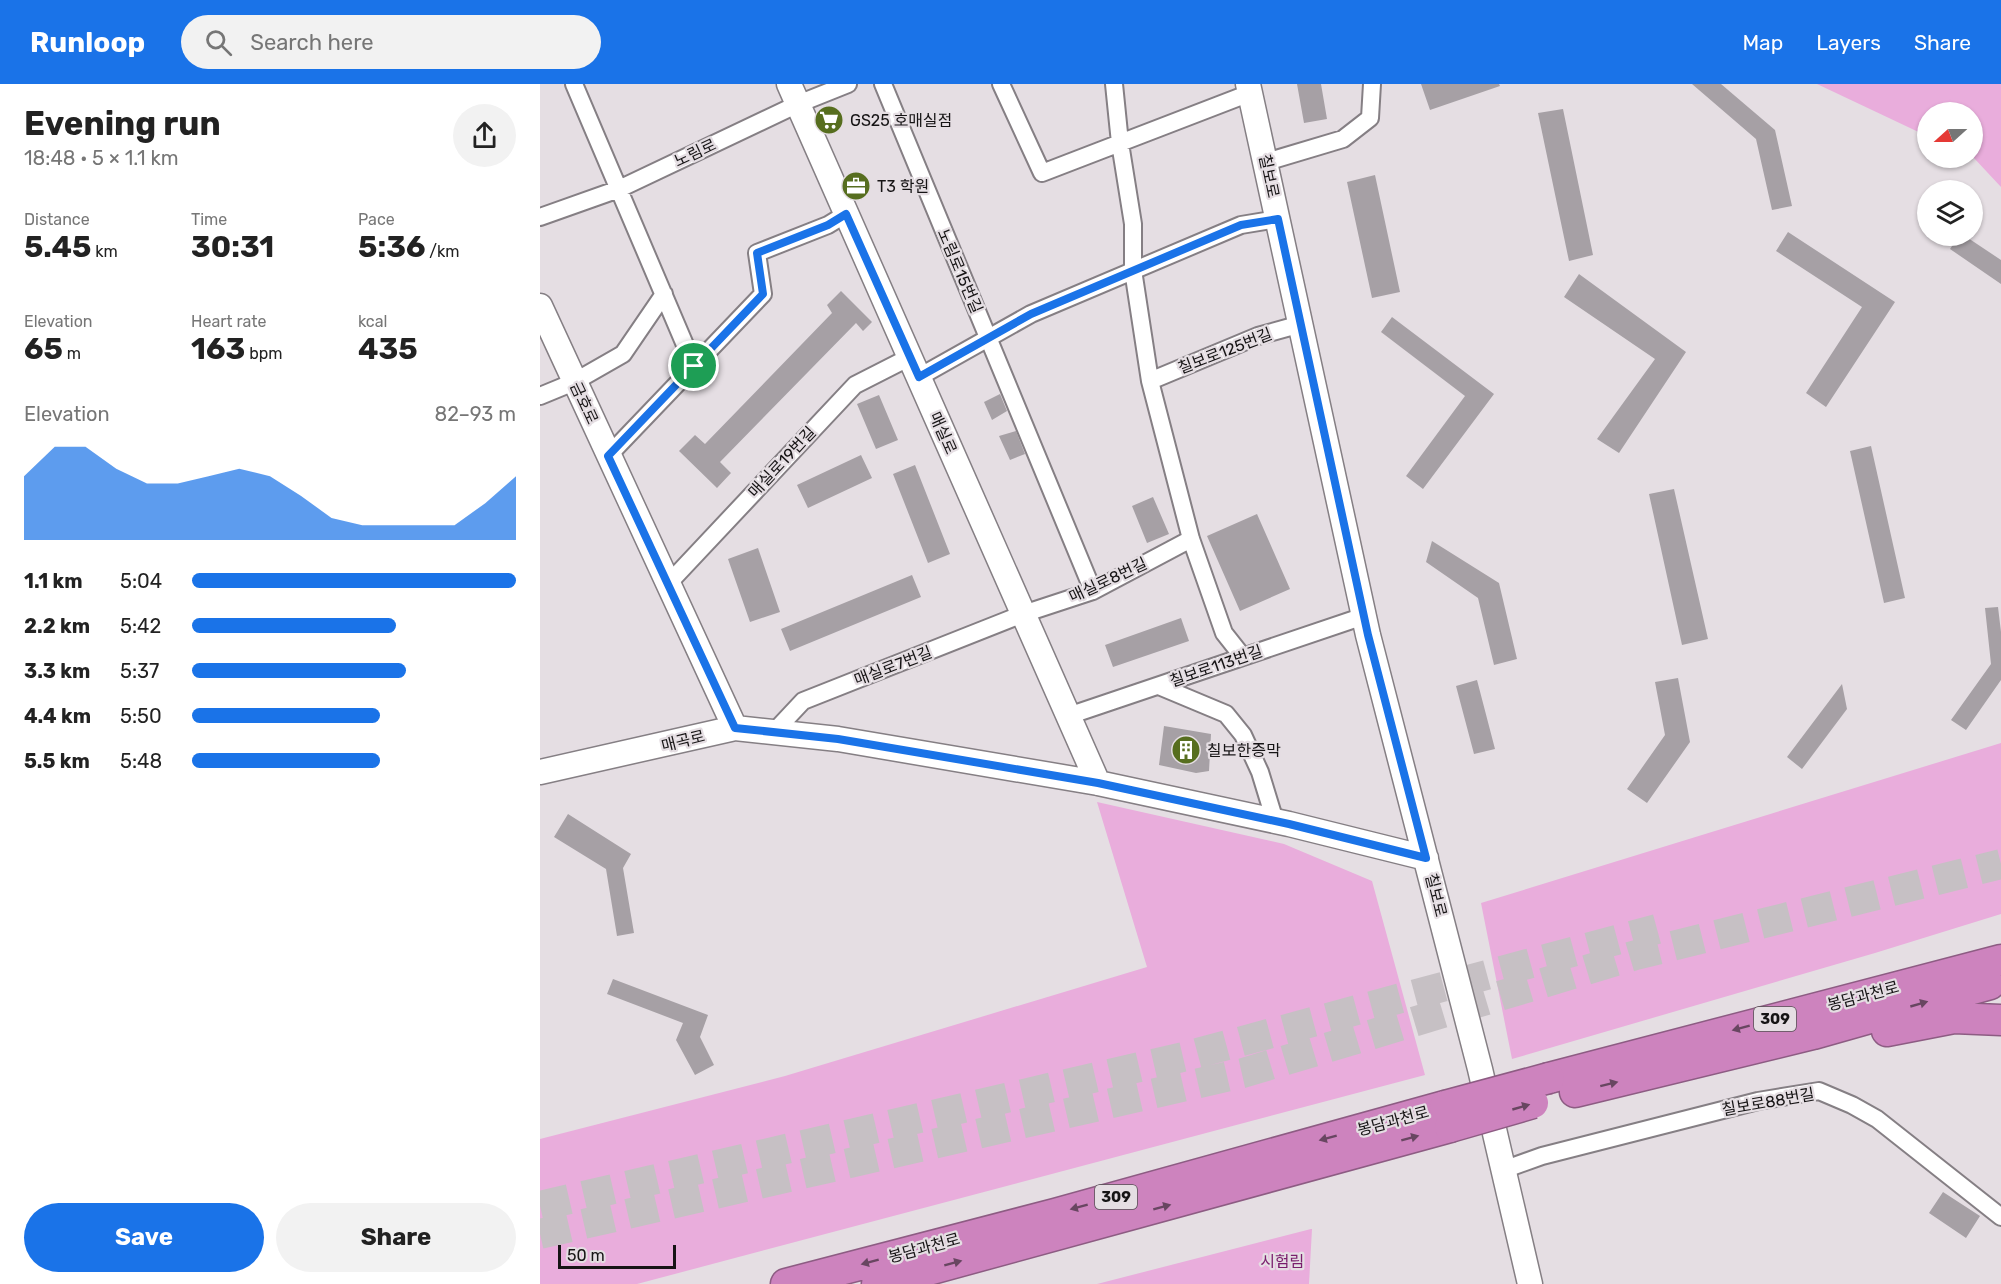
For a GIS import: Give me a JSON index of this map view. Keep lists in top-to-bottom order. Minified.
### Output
{"streets":{"highway":["봉담과천로","309"],"street":["노림로","칠보로","노림로15번길","칠보로125번길","금호로","매실로","매실로19번길","매실로8번길","매실로7번길","칠보로113번길","매곡로","칠보로88번길"]},"crossings":[["노림로","매실로"],["칠보로","칠보로125번길"],["칠보로","매실로19번길"],["칠보로","칠보로113번길"],["칠보로","매곡로"],["칠보로","칠보로88번길"],["노림로15번길","매실로19번길"],["노림로15번길","매실로8번길"],["금호로","매실로19번길"],["금호로","매곡로"],["매실로","매실로19번길"],["매실로","매실로8번길"],["매실로","매실로7번길"],["매실로","칠보로113번길"],["매실로","매곡로"],["매실로8번길","매실로7번길"],["매실로7번길","매곡로"]],"parks":["시험림"],"places":{"supermarket":["GS25 호매실점"],"office":["T3 학원"],"building":["칠보한증막"]},"scale_bar":"50 m","north":"left","page":{"header":"Runloop","search":"Search here","nav":["Map","Layers","Share"],"heading":["Evening run","18:48 · 5 × 1.1 km"],"stats":[["Distance","5.45 km"],["Time","30:31"],["Pace","5:36 /km"],["Elevation","65 m"],["Heart rate","163 bpm"],["kcal","435"]],"chart":["Elevation","82–93 m"],"list":[{"name":"1.1 km","note":"5:04"},{"name":"2.2 km","note":"5:42"},{"name":"3.3 km","note":"5:37"},{"name":"4.4 km","note":"5:50"},{"name":"5.5 km","note":"5:48"}],"buttons":["Save","Share"],"scale":"50 m"}}
